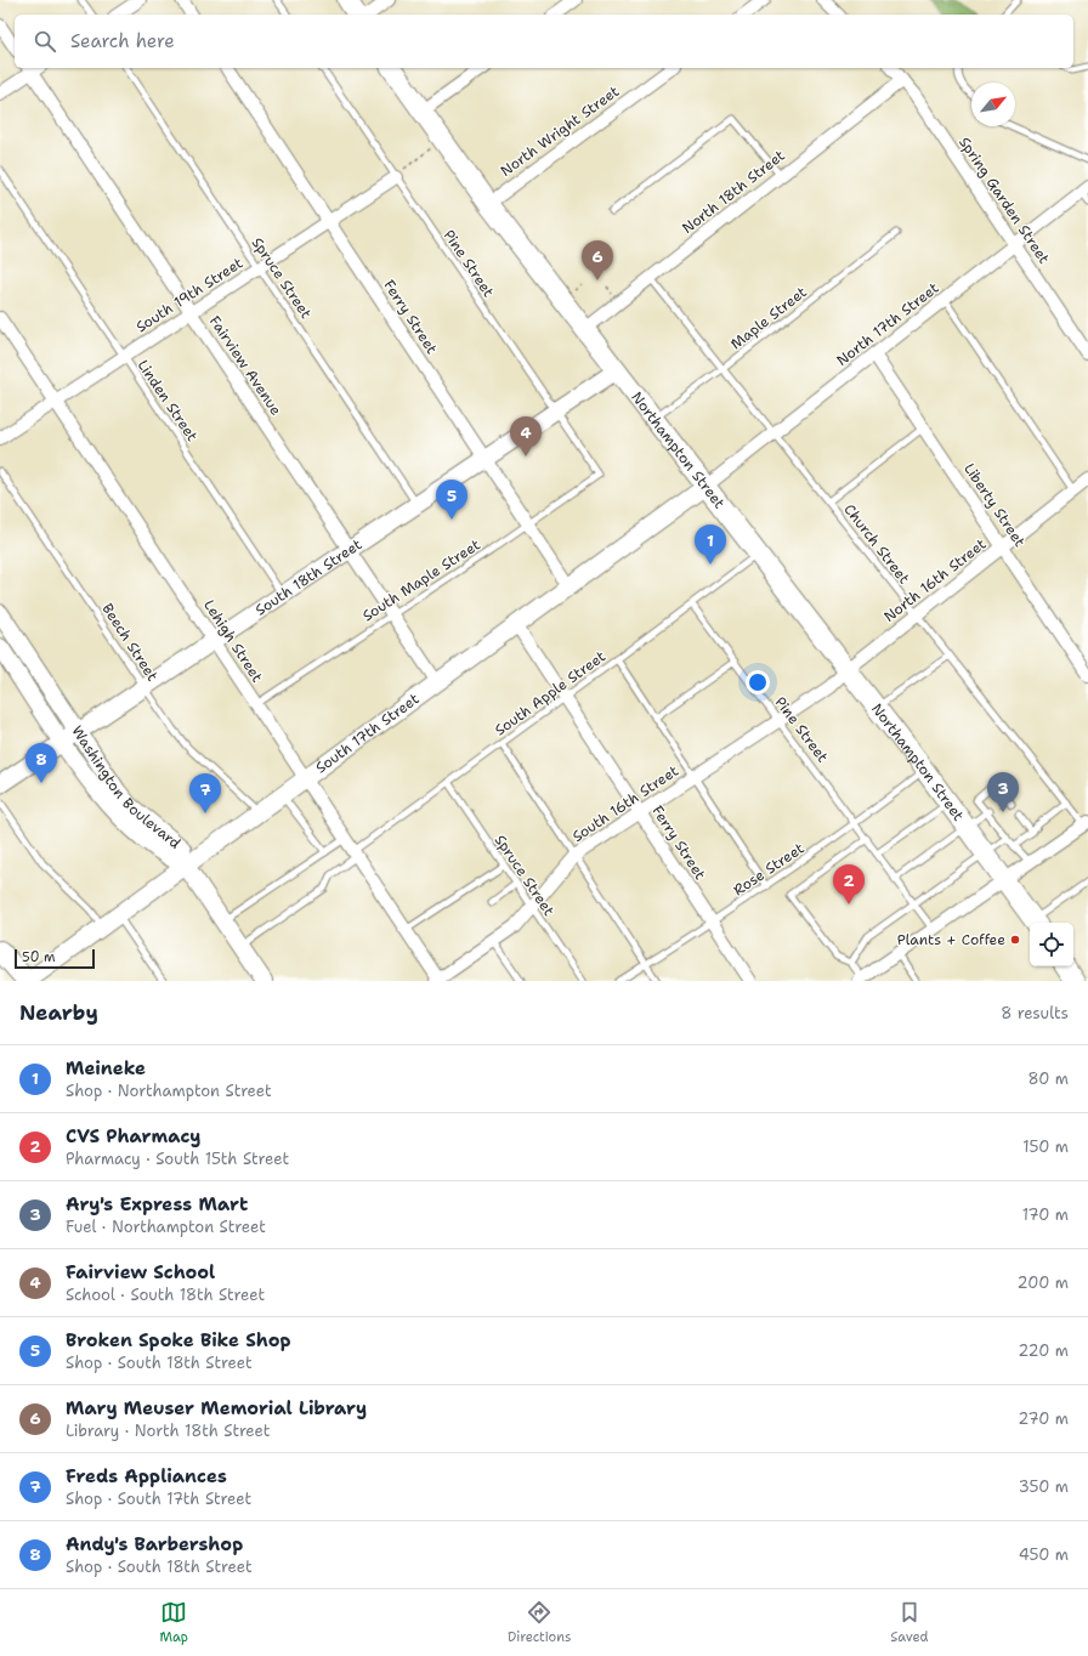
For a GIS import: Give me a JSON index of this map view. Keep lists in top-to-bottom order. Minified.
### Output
{"streets":{"main road":["Northampton Street"],"street":["North Wright Street","North 18th Street","Spring Garden Street","South 19th Street","Ferry Street","North 17th Street","Fairview Avenue","Liberty Street","South 18th Street","North 16th Street","Lehigh Street","South 17th Street","Washington Boulevard","South 16th Street"],"lane":["Pine Street","Spruce Street","Maple Street","Linden Street","Church Street","South Maple Street","Beech Street","South Apple Street","Rose Street"]},"crossings":[["North Wright Street","Northampton Street"],["North 18th Street","Spring Garden Street"],["North 18th Street","Northampton Street"],["North 18th Street","Church Street"],["Spring Garden Street","North 17th Street"],["Pine Street","South 19th Street"],["Pine Street","South 18th Street"],["Pine Street","South Maple Street"],["Pine Street","South Apple Street"],["Pine Street","South 16th Street"],["Pine Street","Rose Street"],["Spruce Street","South 19th Street"],["Spruce Street","South 18th Street"],["Spruce Street","South Apple Street"],["Spruce Street","South 16th Street"],["South 19th Street","Ferry Street"],["South 19th Street","Fairview Avenue"],["South 19th Street","Linden Street"],["South 19th Street","Lehigh Street"],["Ferry Street","South 18th Street"],["Ferry Street","South Maple Street"],["Ferry Street","South Apple Street"],["Ferry Street","South 17th Street"],["Ferry Street","South 16th Street"],["Ferry Street","Rose Street"],["Maple Street","Northampton Street"],["Maple Street","Church Street"],["North 17th Street","Northampton Street"],["North 17th Street","Liberty Street"],["North 17th Street","Church Street"],["North 17th Street","South 17th Street"],["Fairview Avenue","South 18th Street"],["Fairview Avenue","South Maple Street"],["Fairview Avenue","South 17th Street"],["Linden Street","South 18th Street"],["Northampton Street","South 18th Street"],["Northampton Street","North 16th Street"],["Northampton Street","South Apple Street"],["Northampton Street","South 17th Street"],["Northampton Street","South 16th Street"],["Northampton Street","Rose Street"],["Liberty Street","North 16th Street"],["Church Street","North 16th Street"],["South 18th Street","Lehigh Street"],["South 18th Street","Beech Street"],["South 18th Street","Washington Boulevard"],["South Maple Street","Lehigh Street"],["North 16th Street","South 16th Street"],["Lehigh Street","South Apple Street"],["Lehigh Street","South 17th Street"],["Lehigh Street","South 16th Street"],["Beech Street","South 17th Street"],["South 17th Street","Washington Boulevard"]],"places":["Plants + Coffee"],"scale_bar":"50 m","north":"top right","page":{"search":"Search here","pins":["6","4","5","1","8","3","7","2"],"scale":"50 m","heading":["Nearby","8 results"],"list":[{"mark":"1","name":"Meineke","note":"Shop · Northampton Street","value":"80 m"},{"mark":"2","name":"CVS Pharmacy","note":"Pharmacy · South 15th Street","value":"150 m"},{"mark":"3","name":"Ary's Express Mart","note":"Fuel · Northampton Street","value":"170 m"},{"mark":"4","name":"Fairview School","note":"School · South 18th Street","value":"200 m"},{"mark":"5","name":"Broken Spoke Bike Shop","note":"Shop · South 18th Street","value":"220 m"},{"mark":"6","name":"Mary Meuser Memorial Library","note":"Library · North 18th Street","value":"270 m"},{"mark":"7","name":"Freds Appliances","note":"Shop · South 17th Street","value":"350 m"},{"mark":"8","name":"Andy's Barbershop","note":"Shop · South 18th Street","value":"450 m"}],"nav":["Map","Directions","Saved"]}}
